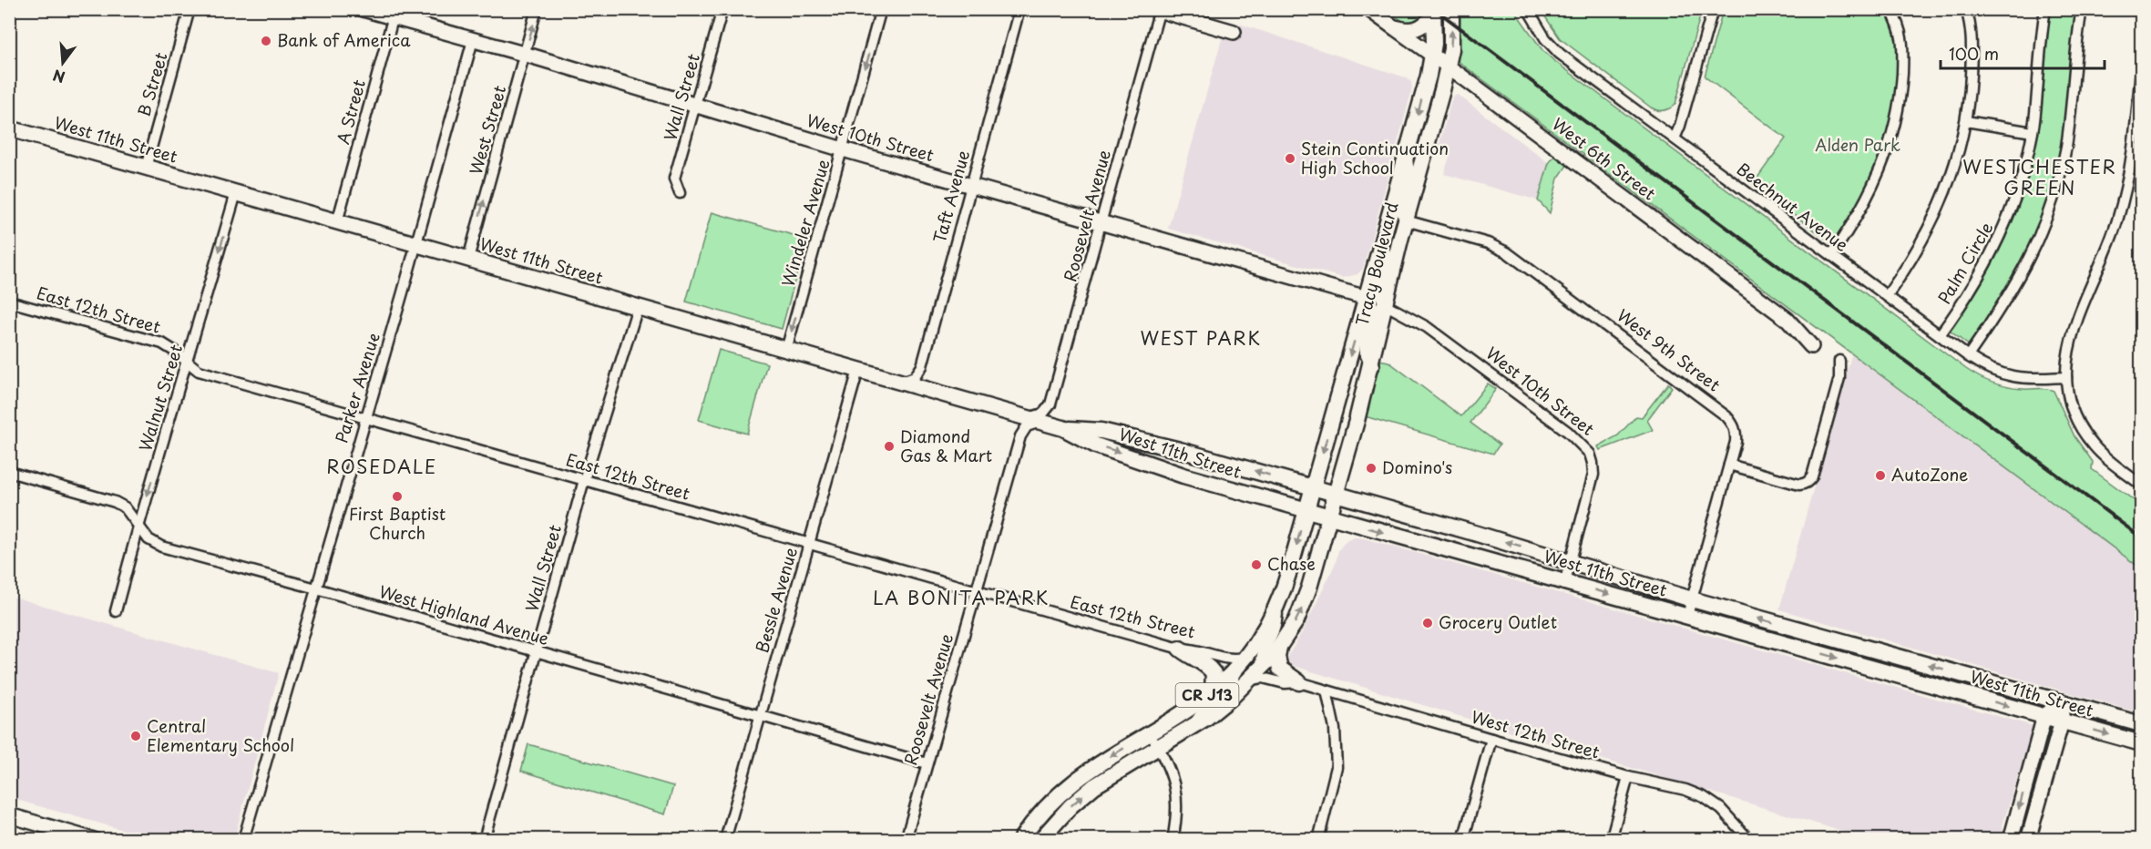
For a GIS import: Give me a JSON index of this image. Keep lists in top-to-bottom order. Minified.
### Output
{"streets":{"main road":["West 11th Street","Tracy Boulevard","CR J13"],"street":["B Street","Wall Street","A Street","West Street","West 10th Street","West 6th Street","Taft Avenue","Beechnut Avenue","Roosevelt Avenue","Windeler Avenue","Palm Circle","East 12th Street","West 9th Street","Parker Avenue","Walnut Street","Bessle Avenue","West Highland Avenue","West 12th Street"]},"crossings":[["B Street","West 11th Street"],["Wall Street","West 10th Street"],["Wall Street","West 11th Street"],["Wall Street","East 12th Street"],["Wall Street","West Highland Avenue"],["A Street","West 10th Street"],["A Street","West 11th Street"],["West Street","West 10th Street"],["West Street","West 11th Street"],["West 10th Street","West 11th Street"],["West 10th Street","Taft Avenue"],["West 10th Street","Roosevelt Avenue"],["West 10th Street","Windeler Avenue"],["West 10th Street","Tracy Boulevard"],["West 10th Street","Parker Avenue"],["West 11th Street","Taft Avenue"],["West 11th Street","Roosevelt Avenue"],["West 11th Street","Windeler Avenue"],["West 11th Street","Tracy Boulevard"],["West 11th Street","West 9th Street"],["West 11th Street","Parker Avenue"],["West 11th Street","Walnut Street"],["West 11th Street","Bessle Avenue"],["West 11th Street","CR J13"],["West 6th Street","Tracy Boulevard"],["Beechnut Avenue","Palm Circle"],["Roosevelt Avenue","East 12th Street"],["Roosevelt Avenue","West Highland Avenue"],["Tracy Boulevard","West 9th Street"],["Tracy Boulevard","CR J13"],["East 12th Street","Parker Avenue"],["East 12th Street","Walnut Street"],["East 12th Street","Bessle Avenue"],["East 12th Street","CR J13"],["Parker Avenue","West Highland Avenue"],["Walnut Street","West Highland Avenue"],["Bessle Avenue","West Highland Avenue"]],"one_way":["West Street","Windeler Avenue","Walnut Street"],"districts":["WESTCHESTER GREEN","WEST PARK","ROSEDALE","LA BONITA PARK"],"parks":["Alden Park"],"places":["Bank of America","Stein Continuation High School","Diamond Gas & Mart","Domino's","AutoZone","First Baptist Church","Chase","Grocery Outlet","Central Elementary School"],"scale_bar":"100 m","north":"bottom"}
